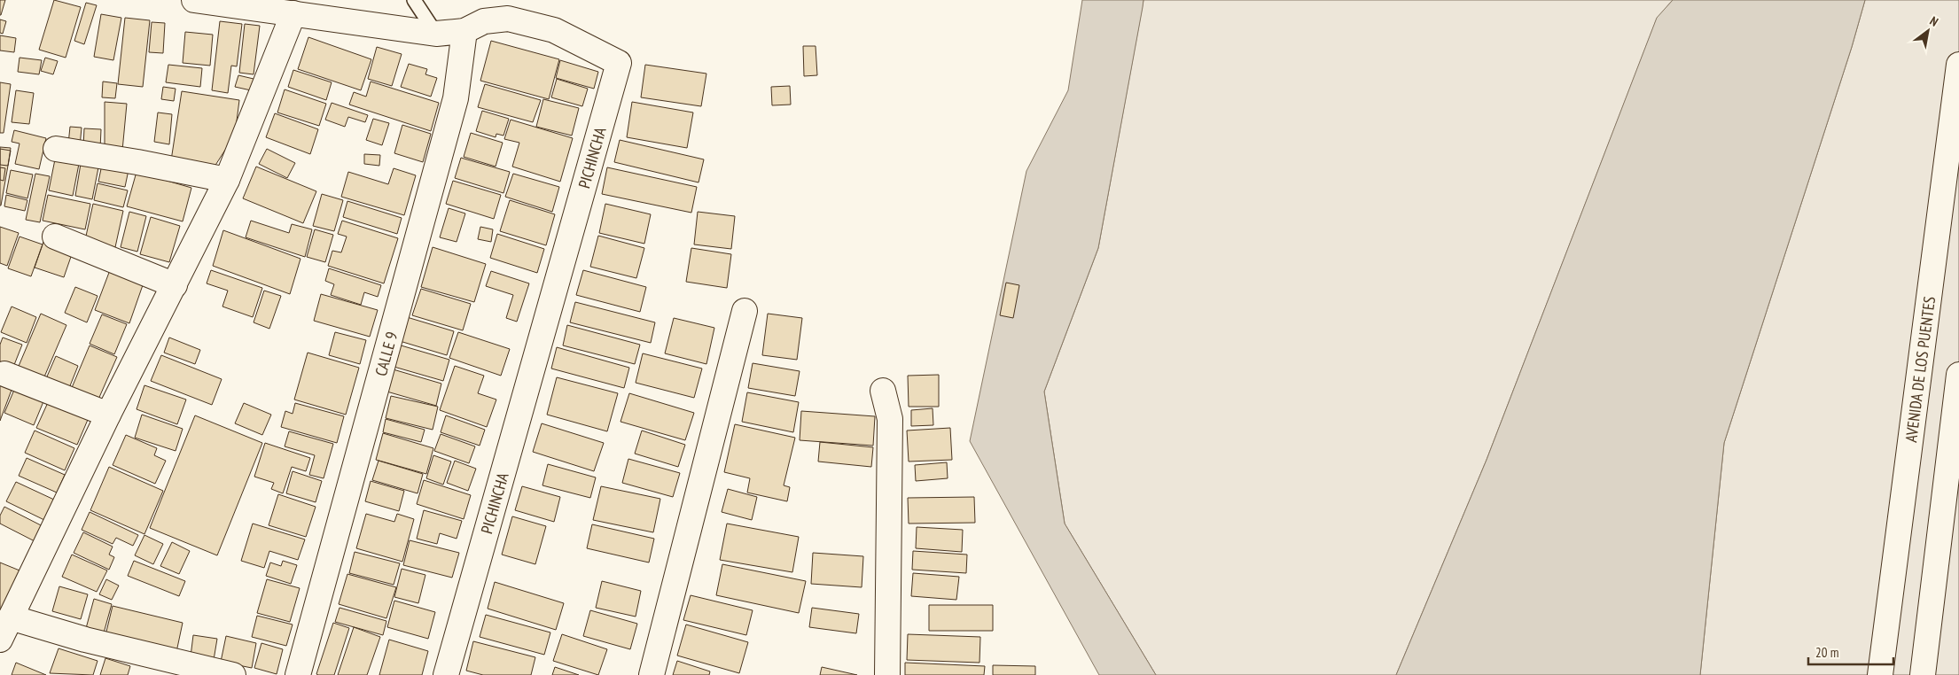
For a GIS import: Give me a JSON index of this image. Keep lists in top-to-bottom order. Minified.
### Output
{"streets":{"street":["PICHINCHA","CALLE 9","AVENIDA DE LOS PUENTES"]},"crossings":[["PICHINCHA","CALLE 9"]],"scale_bar":"20 m","north":"top right"}
